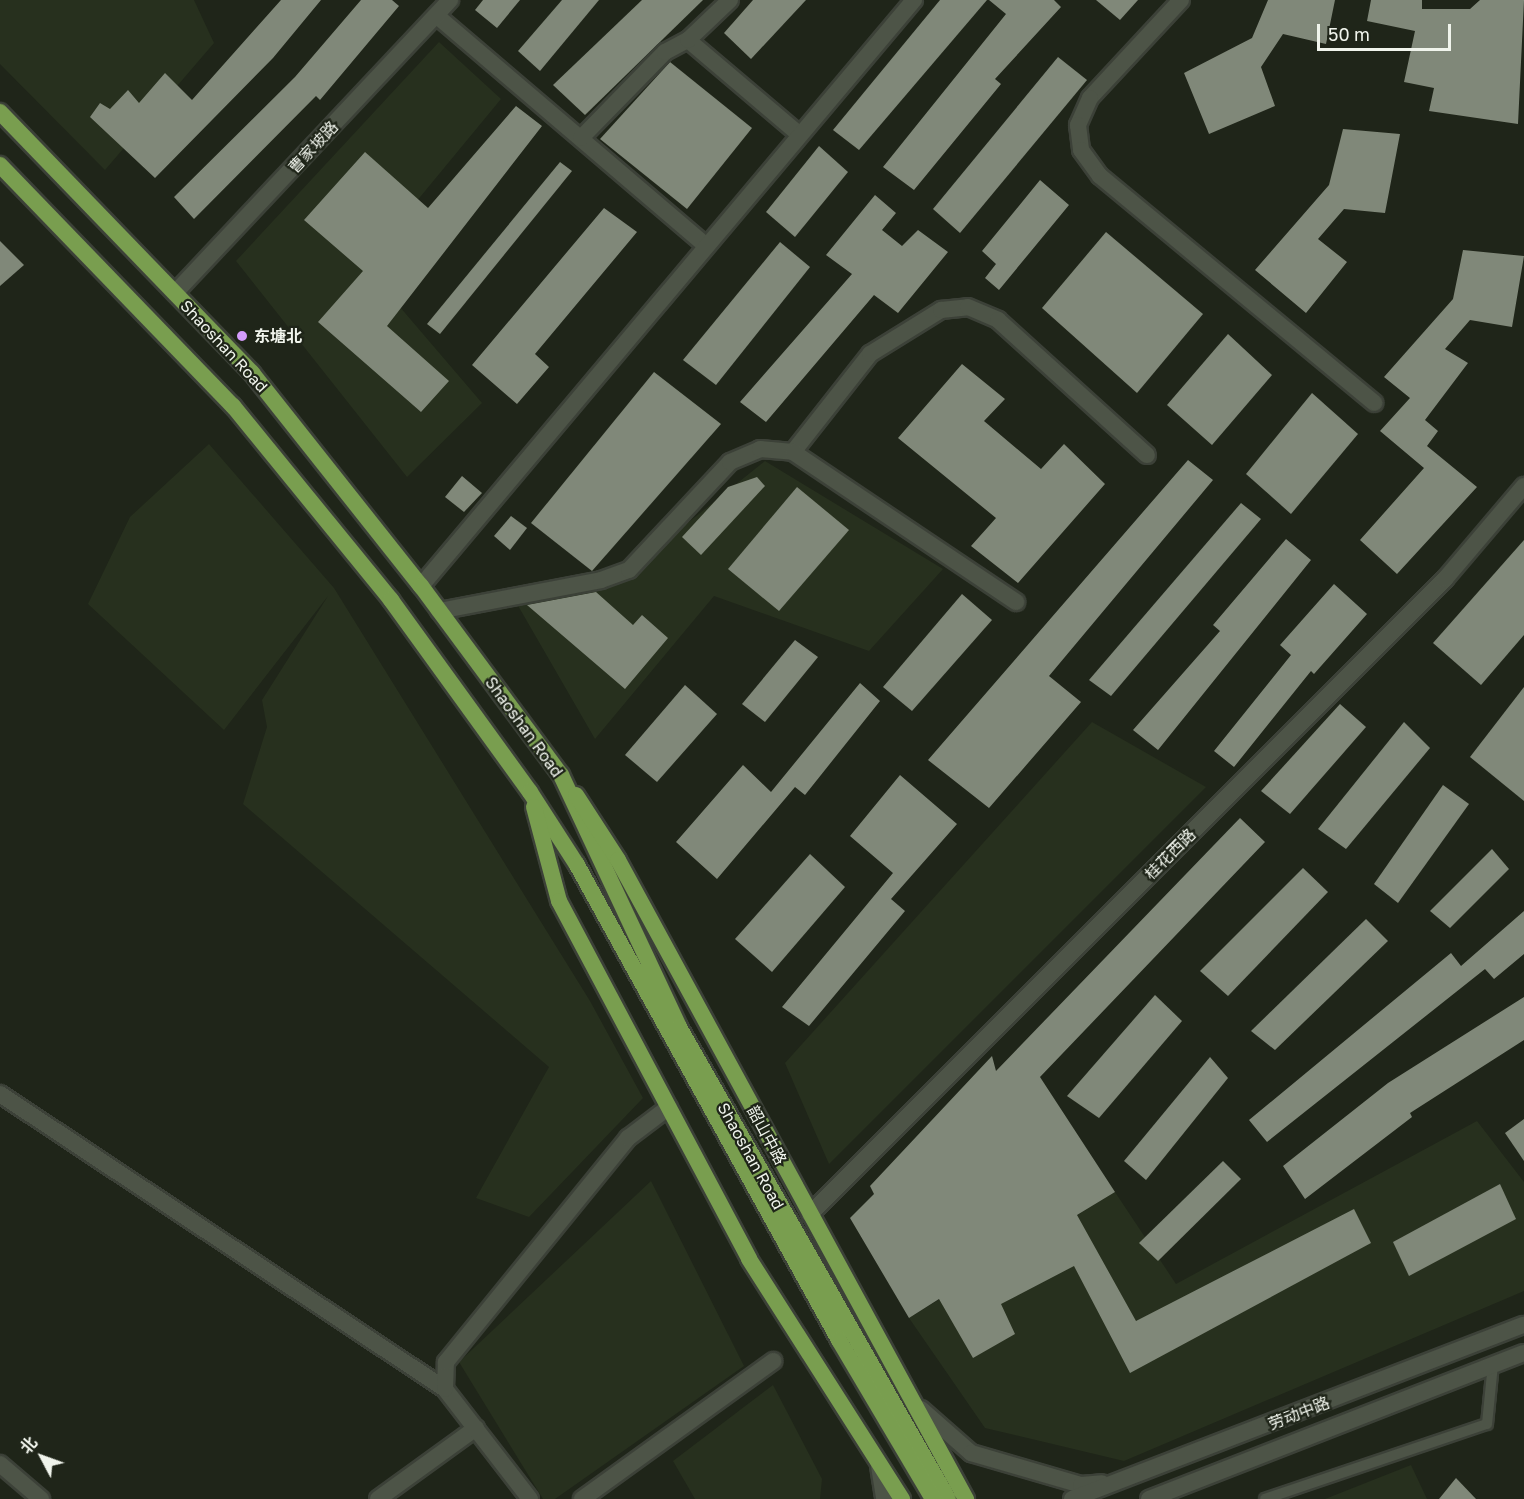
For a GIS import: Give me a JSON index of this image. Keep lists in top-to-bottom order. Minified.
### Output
{"streets":{"main road":["Shaoshan Road","韶山中路"],"street":["曹家坡路","桂花西路","劳动中路"]},"crossings":[["曹家坡路","Shaoshan Road"],["Shaoshan Road","韶山中路"],["桂花西路","韶山中路"]],"places":["东塘北"],"scale_bar":"50 m","north":"top left"}
